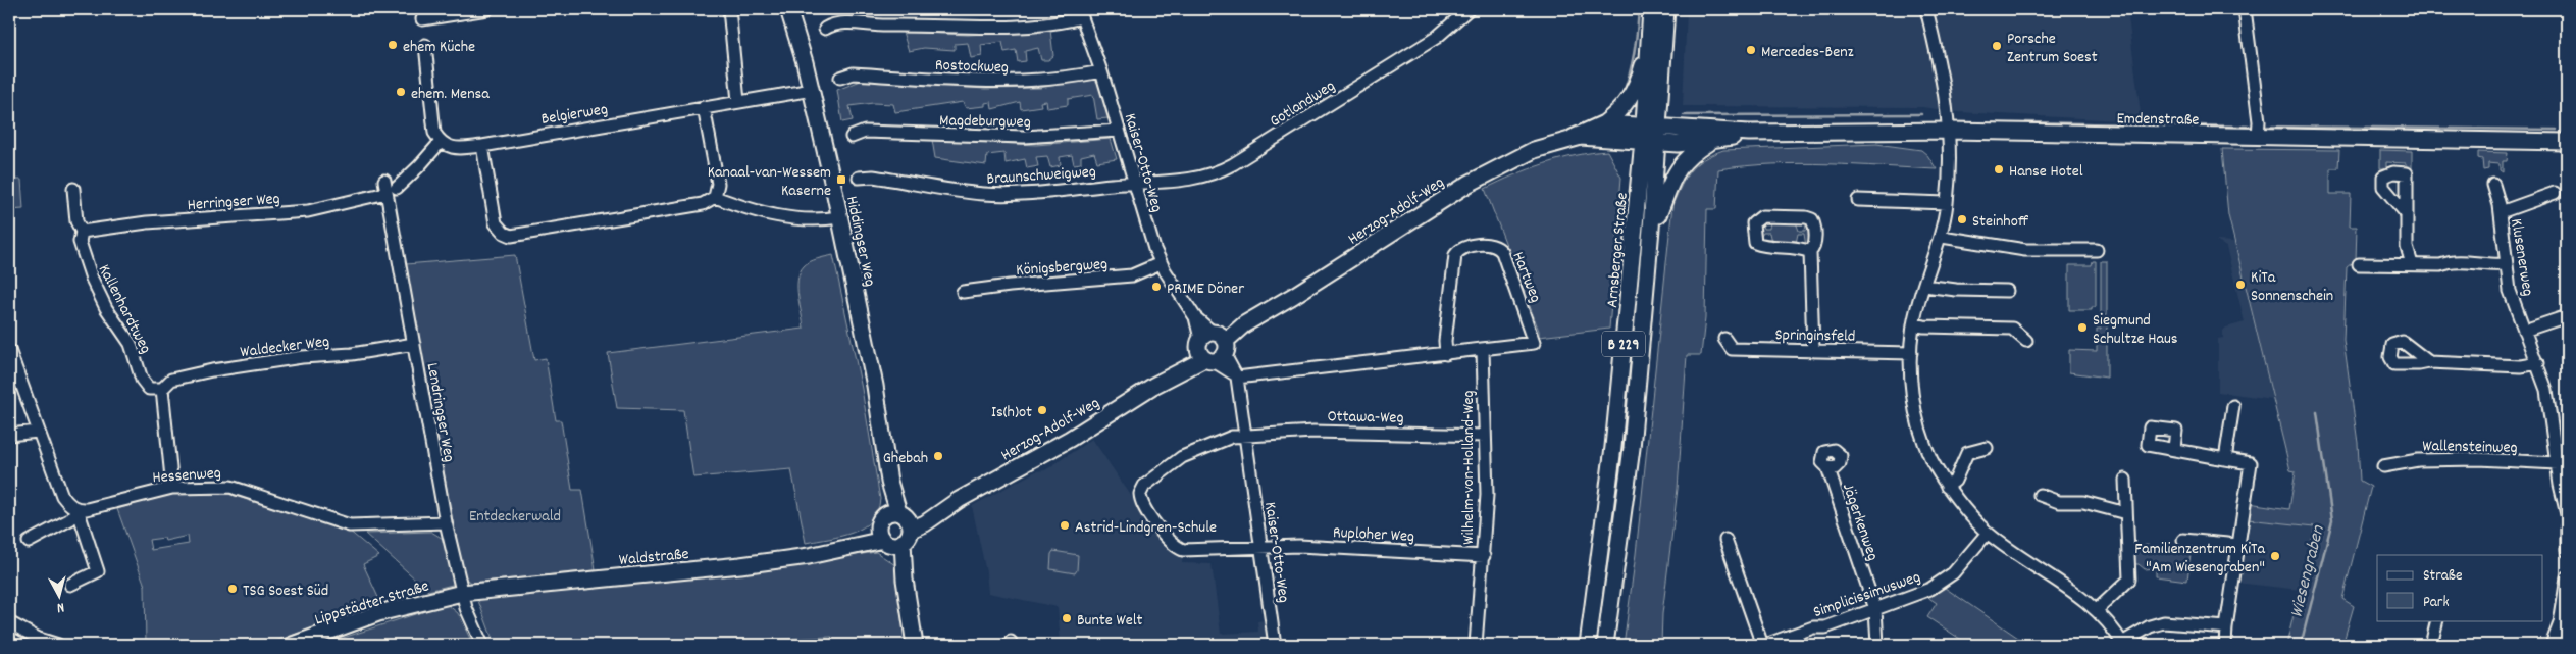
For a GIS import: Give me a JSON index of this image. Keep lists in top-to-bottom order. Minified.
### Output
{"streets":{"main road":["Emdenstraße","Herzog-Adolf-Weg","Hiddingser Weg","Arnsberger Straße","B 229","Waldstraße","Lippstädter Straße"],"street":["Rostockweg","Gotlandweg","Belgierweg","Magdeburgweg","Kaiser-Otto-Weg","Braunschweigweg","Herringser Weg","Klusenerweg","Königsbergweg","Hartweg","Kallenhardtweg","Springinsfeld","Waldecker Weg","Lendringser Weg","Ottawa-Weg","Wallensteinweg","Wilhelm-von-Holland-Weg","Hessenweg","Jägerkenweg","Ruploher Weg","Simplicissimusweg"]},"crossings":[["Rostockweg","Kaiser-Otto-Weg"],["Gotlandweg","Kaiser-Otto-Weg"],["Gotlandweg","Braunschweigweg"],["Belgierweg","Hiddingser Weg"],["Emdenstraße","Herzog-Adolf-Weg"],["Emdenstraße","Arnsberger Straße"],["Magdeburgweg","Kaiser-Otto-Weg"],["Kaiser-Otto-Weg","Braunschweigweg"],["Kaiser-Otto-Weg","Herzog-Adolf-Weg"],["Kaiser-Otto-Weg","Königsbergweg"],["Kaiser-Otto-Weg","Hartweg"],["Kaiser-Otto-Weg","Ottawa-Weg"],["Kaiser-Otto-Weg","Ruploher Weg"],["Herringser Weg","Kallenhardtweg"],["Herringser Weg","Lendringser Weg"],["Herzog-Adolf-Weg","Hiddingser Weg"],["Herzog-Adolf-Weg","Arnsberger Straße"],["Herzog-Adolf-Weg","Waldstraße"],["Hiddingser Weg","Waldstraße"],["Klusenerweg","Wallensteinweg"],["Hartweg","Wilhelm-von-Holland-Weg"],["Kallenhardtweg","Waldecker Weg"],["Waldecker Weg","Lendringser Weg"],["Lendringser Weg","Hessenweg"],["Lendringser Weg","Waldstraße"],["Lendringser Weg","Lippstädter Straße"],["Ottawa-Weg","Wilhelm-von-Holland-Weg"],["Ottawa-Weg","Ruploher Weg"],["Wilhelm-von-Holland-Weg","Ruploher Weg"],["Jägerkenweg","Simplicissimusweg"],["Waldstraße","Lippstädter Straße"]],"water":["Wiesengraben"],"parks":["Entdeckerwald"],"places":{"other":["ehem Küche","Porsche Zentrum Soest","Mercedes-Benz","ehem. Mensa","Hanse Hotel","Steinhoff","KiTa Sonnenschein","PRIME Döner","Siegmund Schultze Haus","Is(h)ot","Ghebah","Astrid-Lindgren-Schule","Familienzentrum KiTa \"Am Wiesengraben\"","TSG Soest Süd","Bunte Welt"],"transit":["Kanaal-van-Wessem Kaserne"]},"legend":["Straße","Park"],"north":"bottom"}
